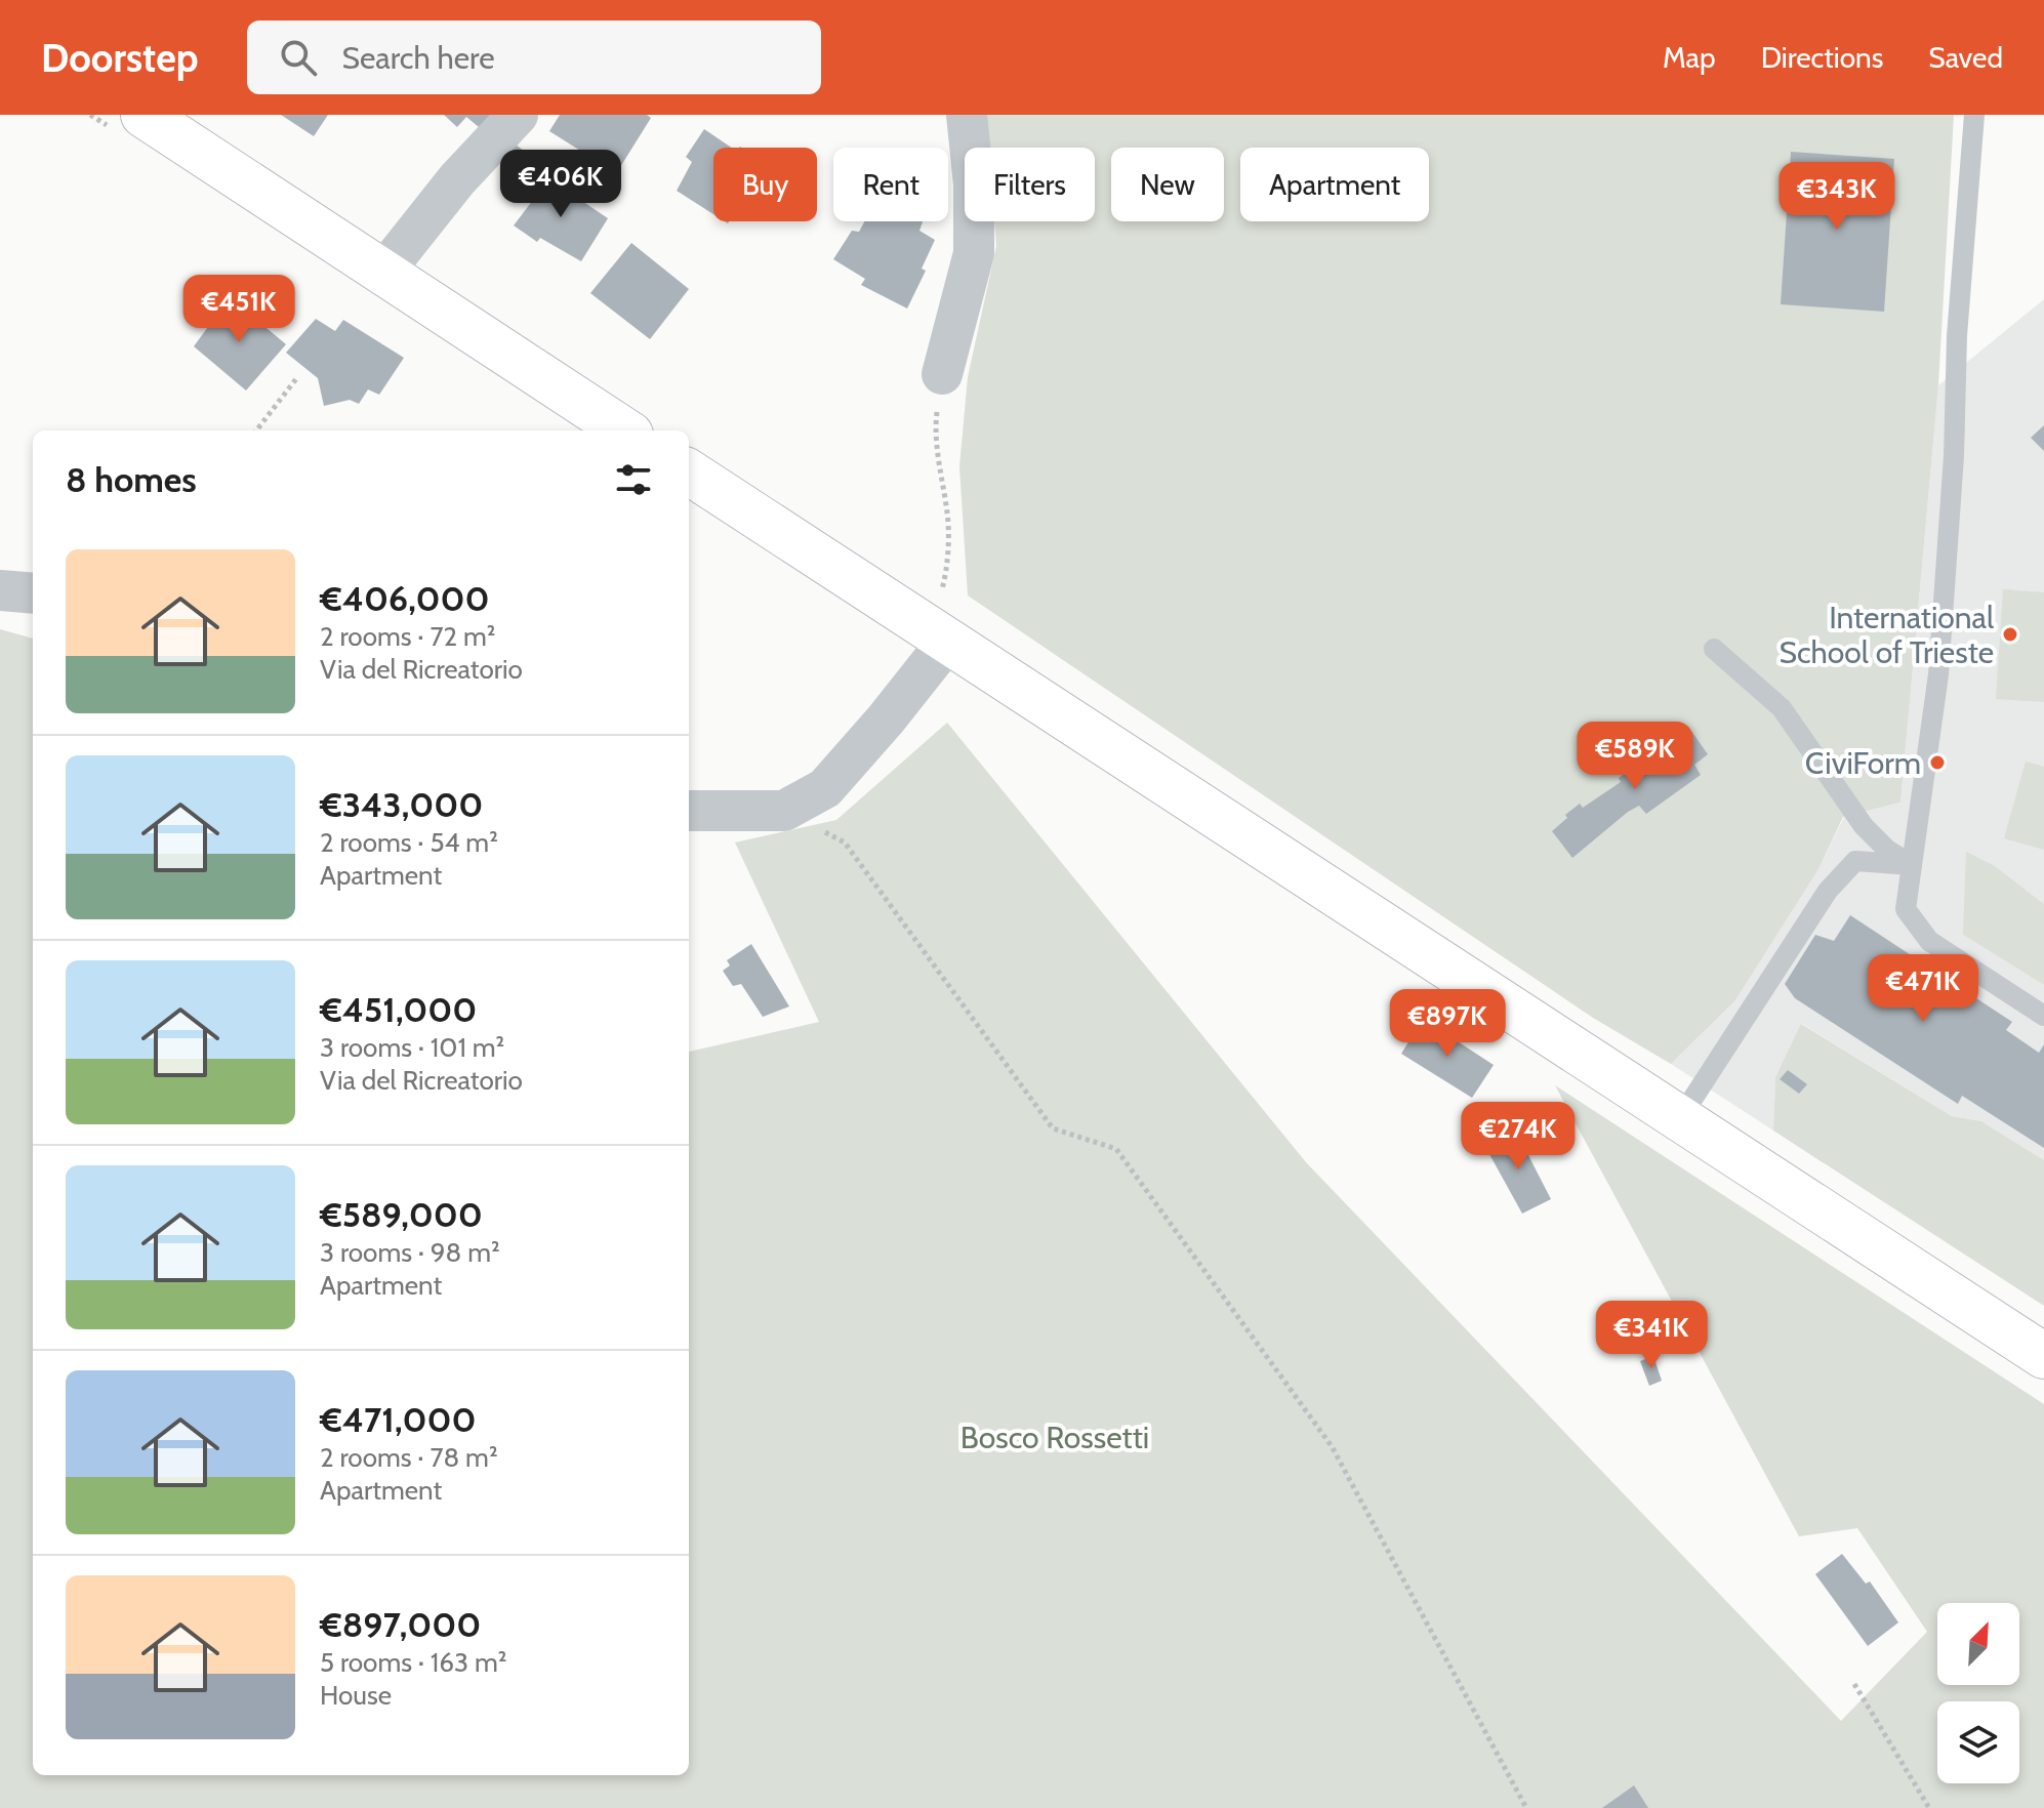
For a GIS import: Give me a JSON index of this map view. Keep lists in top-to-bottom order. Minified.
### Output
{"parks":["Bosco Rossetti"],"places":["International School of Trieste","CiviForm"],"north":"top right","page":{"header":"Doorstep","search":"Search here","nav":["Map","Directions","Saved"],"chip":["Buy","Rent","Filters","New","Apartment"],"price":["€406K","€343K","€451K","€589K","€471K","€897K","€274K","€341K"],"heading":"8 homes","list":[{"name":"€406,000","note":"2 rooms · 72 m² · Via del Ricreatorio"},{"name":"€343,000","note":"2 rooms · 54 m² · Apartment"},{"name":"€451,000","note":"3 rooms · 101 m² · Via del Ricreatorio"},{"name":"€589,000","note":"3 rooms · 98 m² · Apartment"},{"name":"€471,000","note":"2 rooms · 78 m² · Apartment"},{"name":"€897,000","note":"5 rooms · 163 m² · House"}]}}
